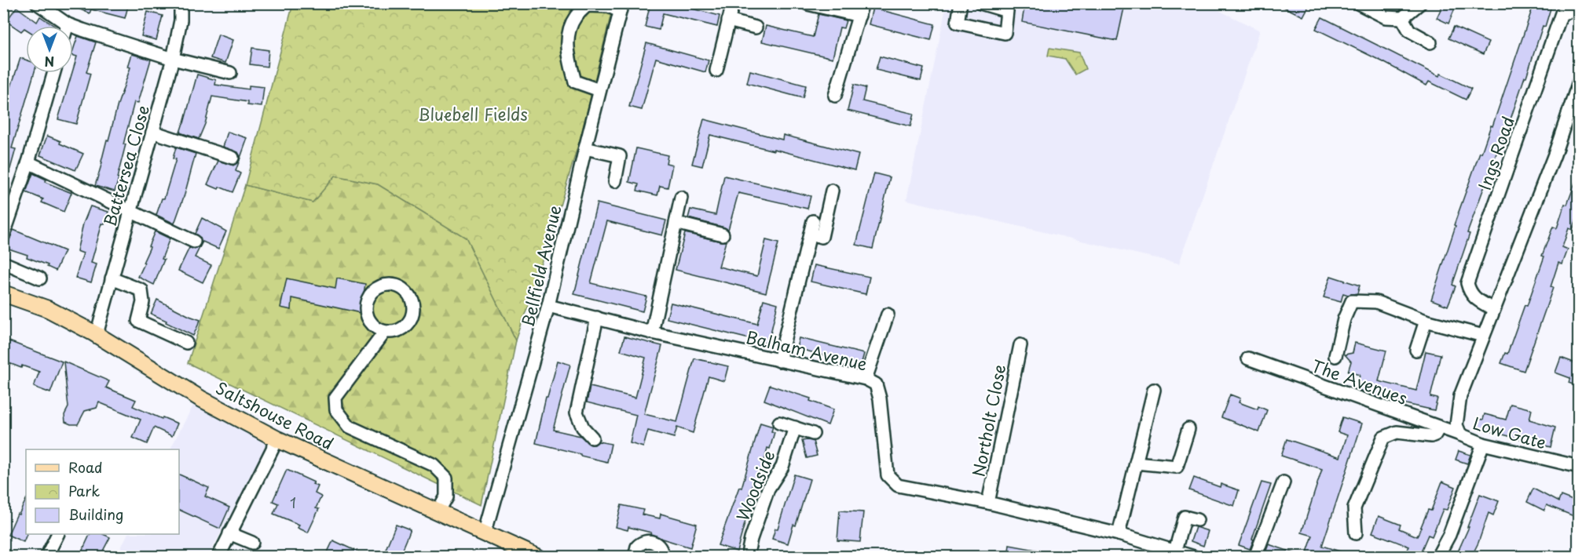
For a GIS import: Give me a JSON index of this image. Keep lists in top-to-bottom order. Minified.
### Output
{"streets":{"main road":["Saltshouse Road"],"street":["Ings Road","Battersea Close","Bellfield Avenue","Balham Avenue","The Avenues","Northolt Close","Low Gate","Woodside"]},"crossings":[["Battersea Close","Saltshouse Road"],["Bellfield Avenue","Balham Avenue"],["Bellfield Avenue","Saltshouse Road"],["Balham Avenue","Northolt Close"],["The Avenues","Low Gate"]],"parks":["Bluebell Fields"],"house_numbers":["1"],"legend":["Road","Park","Building"],"north":"bottom"}
